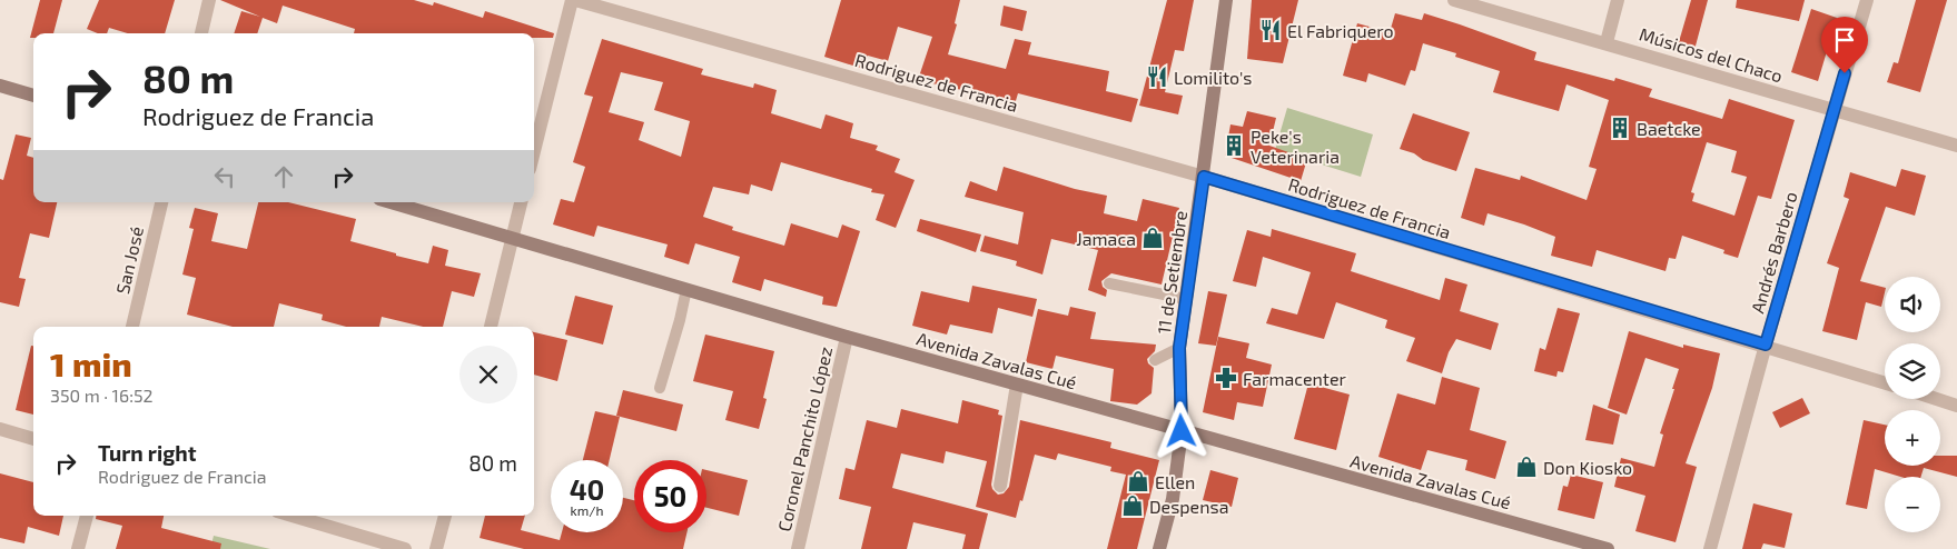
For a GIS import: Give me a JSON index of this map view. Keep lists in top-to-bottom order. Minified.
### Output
{"streets":{"main road":["11 de Setiembre","Avenida Zavalas Cué"],"street":["Músicos del Chaco","Rodriguez de Francia","Andrés Barbero","San José","Coronel Panchito López"]},"crossings":[["Músicos del Chaco","Andrés Barbero"],["Rodriguez de Francia","Andrés Barbero"],["Rodriguez de Francia","11 de Setiembre"],["11 de Setiembre","Avenida Zavalas Cué"],["Avenida Zavalas Cué","Coronel Panchito López"]],"places":{"restaurant":["El Fabriquero","Lomilito's"],"building":["Baetcke","Peke's Veterinaria"],"shop":["Jamaca","Don Kiosko","Ellen","Despensa"],"pharmacy":["Farmacenter"]},"page":{"turn":["80 m","Rodriguez de Francia"],"map_buttons":["+","−"],"heading":["1 min","350 m · 16:52"],"list":[{"name":"Turn right","note":"Rodriguez de Francia","value":"80 m"}],"speed":"40 km/h","limit":"50"}}
